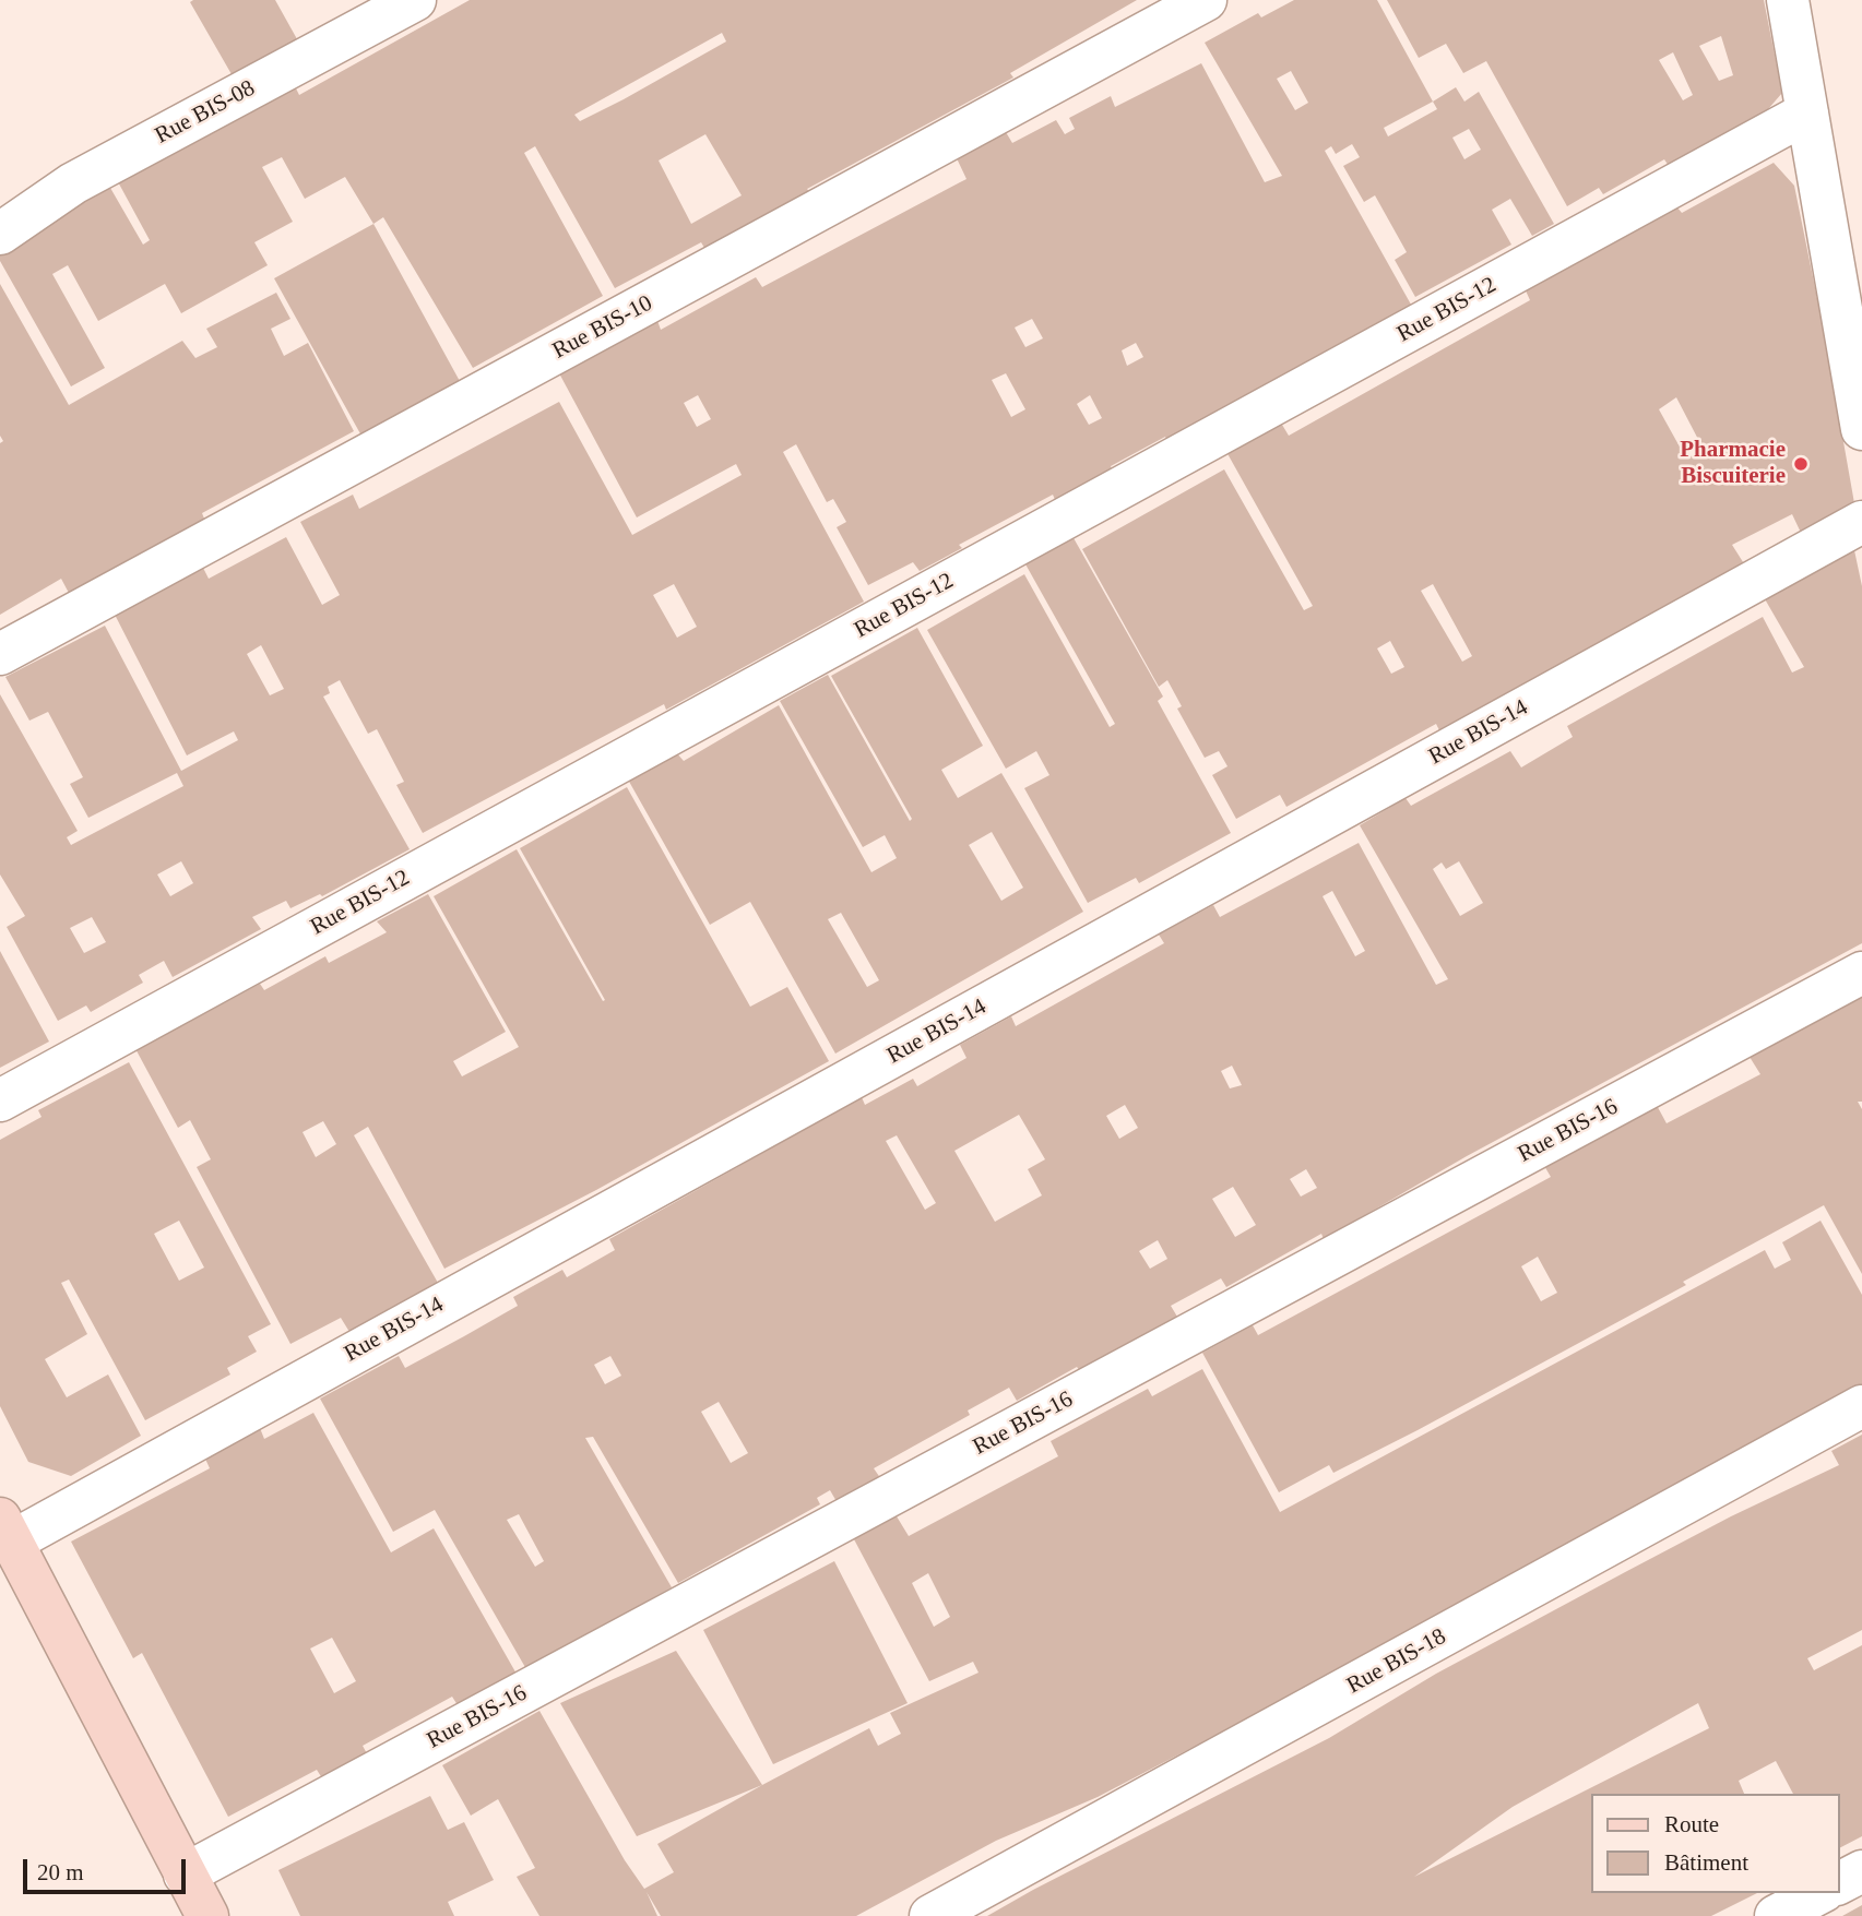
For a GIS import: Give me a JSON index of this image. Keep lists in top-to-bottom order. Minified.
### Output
{"streets":{"street":["Rue BIS-08","Rue BIS-12","Rue BIS-10","Rue BIS-14","Rue BIS-16","Rue BIS-18"]},"places":["Pharmacie Biscuiterie"],"legend":["Route","Bâtiment"],"scale_bar":"20 m"}
